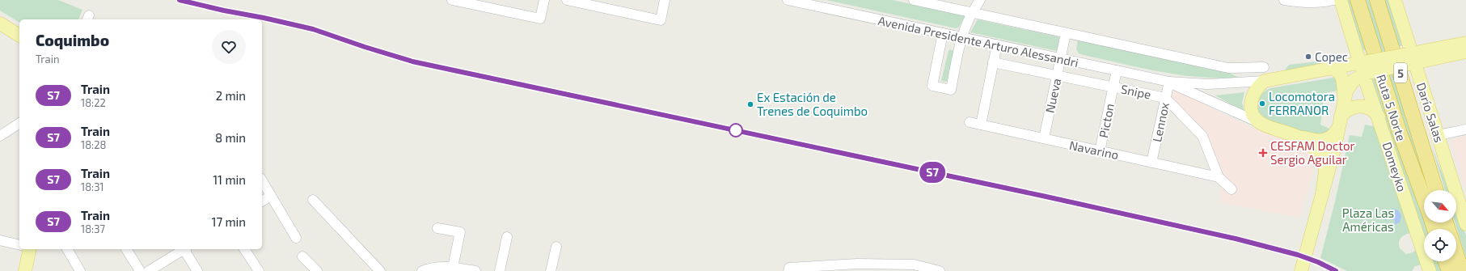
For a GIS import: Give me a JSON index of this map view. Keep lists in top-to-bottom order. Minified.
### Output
{"streets":{"highway":["5","Ruta 5 Norte"],"main road":["Avenida Presidente Arturo Alessandri","Darío Salas","Domeyko"],"street":["Snipe","Nueva","Picton","Lennox","Navarino"]},"crossings":[["Avenida Presidente Arturo Alessandri","Nueva"],["Avenida Presidente Arturo Alessandri","Darío Salas"],["Avenida Presidente Arturo Alessandri","Picton"],["Avenida Presidente Arturo Alessandri","Lennox"],["Avenida Presidente Arturo Alessandri","Domeyko"],["Snipe","Nueva"],["Snipe","Picton"],["Snipe","Lennox"],["Snipe","Navarino"],["Nueva","Navarino"],["Picton","Navarino"],["Lennox","Navarino"]],"parks":["Plaza Las Américas"],"places":{"other":["Copec","Locomotora FERRANOR","Ex Estación de Trenes de Coquimbo"],"health":["CESFAM Doctor Sergio Aguilar"]},"north":"bottom right","page":{"on_map":"S7","heading":["Coquimbo","Train"],"list":[{"mark":"S7","name":"Train","note":"18:22","value":"2 min"},{"mark":"S7","name":"Train","note":"18:28","value":"8 min"},{"mark":"S7","name":"Train","note":"18:31","value":"11 min"},{"mark":"S7","name":"Train","note":"18:37","value":"17 min"}]}}
